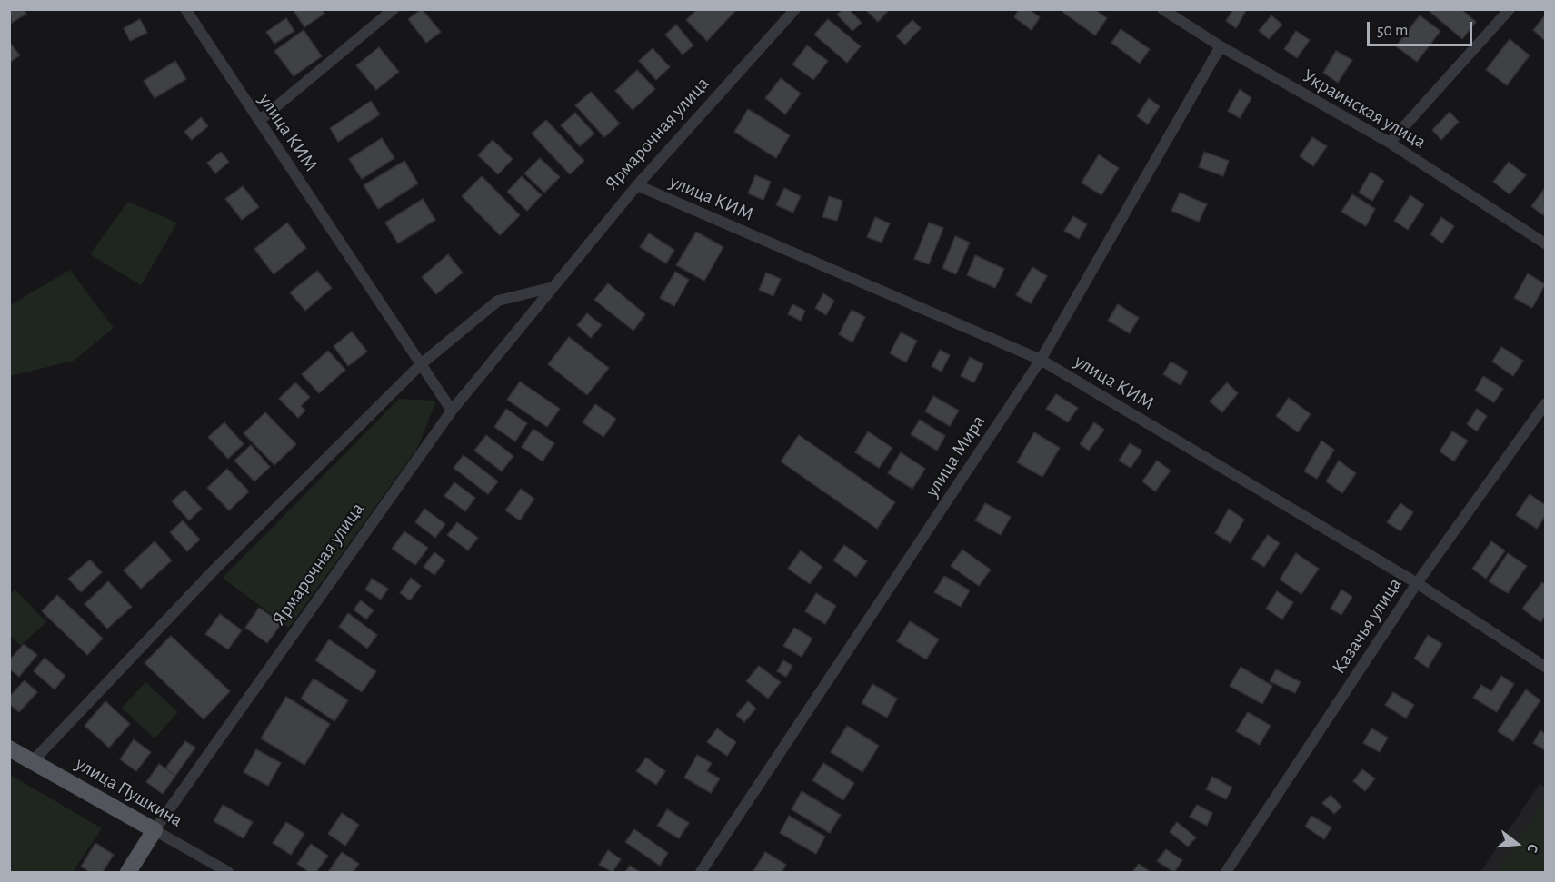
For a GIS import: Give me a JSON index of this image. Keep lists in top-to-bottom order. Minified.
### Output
{"streets":{"main road":["Ярмарочная улица","улица Пушкина"],"street":["Украинская улица","улица КИМ","улица Мира","Казачья улица"]},"crossings":[["Украинская улица","улица Мира"],["улица КИМ","Ярмарочная улица"],["улица КИМ","улица Мира"],["улица КИМ","Казачья улица"],["Ярмарочная улица","улица Пушкина"]],"scale_bar":"50 m","north":"right"}
